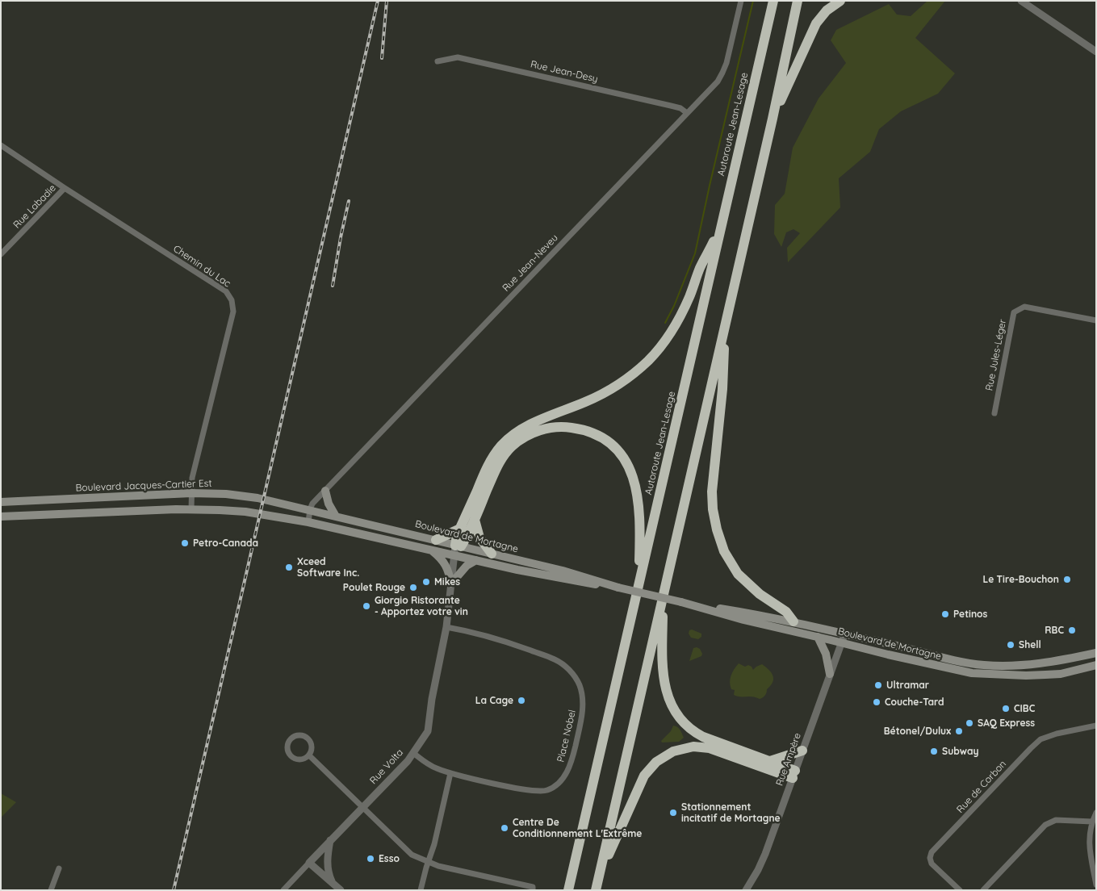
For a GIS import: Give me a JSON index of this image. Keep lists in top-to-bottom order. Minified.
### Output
{"streets":{"highway":["Autoroute Jean-Lesage"],"main road":["Boulevard Jacques-Cartier Est","Boulevard de Mortagne"],"street":["Rue Jean-Desy","Rue Labadie","Rue Jean-Neveu","Chemin du Lac","Rue Jules-Léger","Place Nobel","Rue Ampère","Rue Volta","Rue de Corbon"]},"crossings":[["Rue Jean-Desy","Rue Jean-Neveu"],["Rue Labadie","Chemin du Lac"],["Rue Jean-Neveu","Boulevard Jacques-Cartier Est"],["Rue Jean-Neveu","Boulevard de Mortagne"],["Chemin du Lac","Boulevard Jacques-Cartier Est"],["Boulevard Jacques-Cartier Est","Boulevard de Mortagne"],["Boulevard de Mortagne","Rue Ampère"],["Boulevard de Mortagne","Rue Volta"],["Place Nobel","Rue Volta"]],"places":["Petro-Canada","Xceed Software Inc.","Le Tire-Bouchon","Mikes","Poulet Rouge","Giorgio Ristorante - Apportez votre vin","Petinos","RBC","Shell","Ultramar","La Cage","Couche-Tard","CIBC","SAQ Express","Bétonel/Dulux","Subway","Stationnement incitatif de Mortagne","Centre De Conditionnement L'Extrême","Esso"]}
